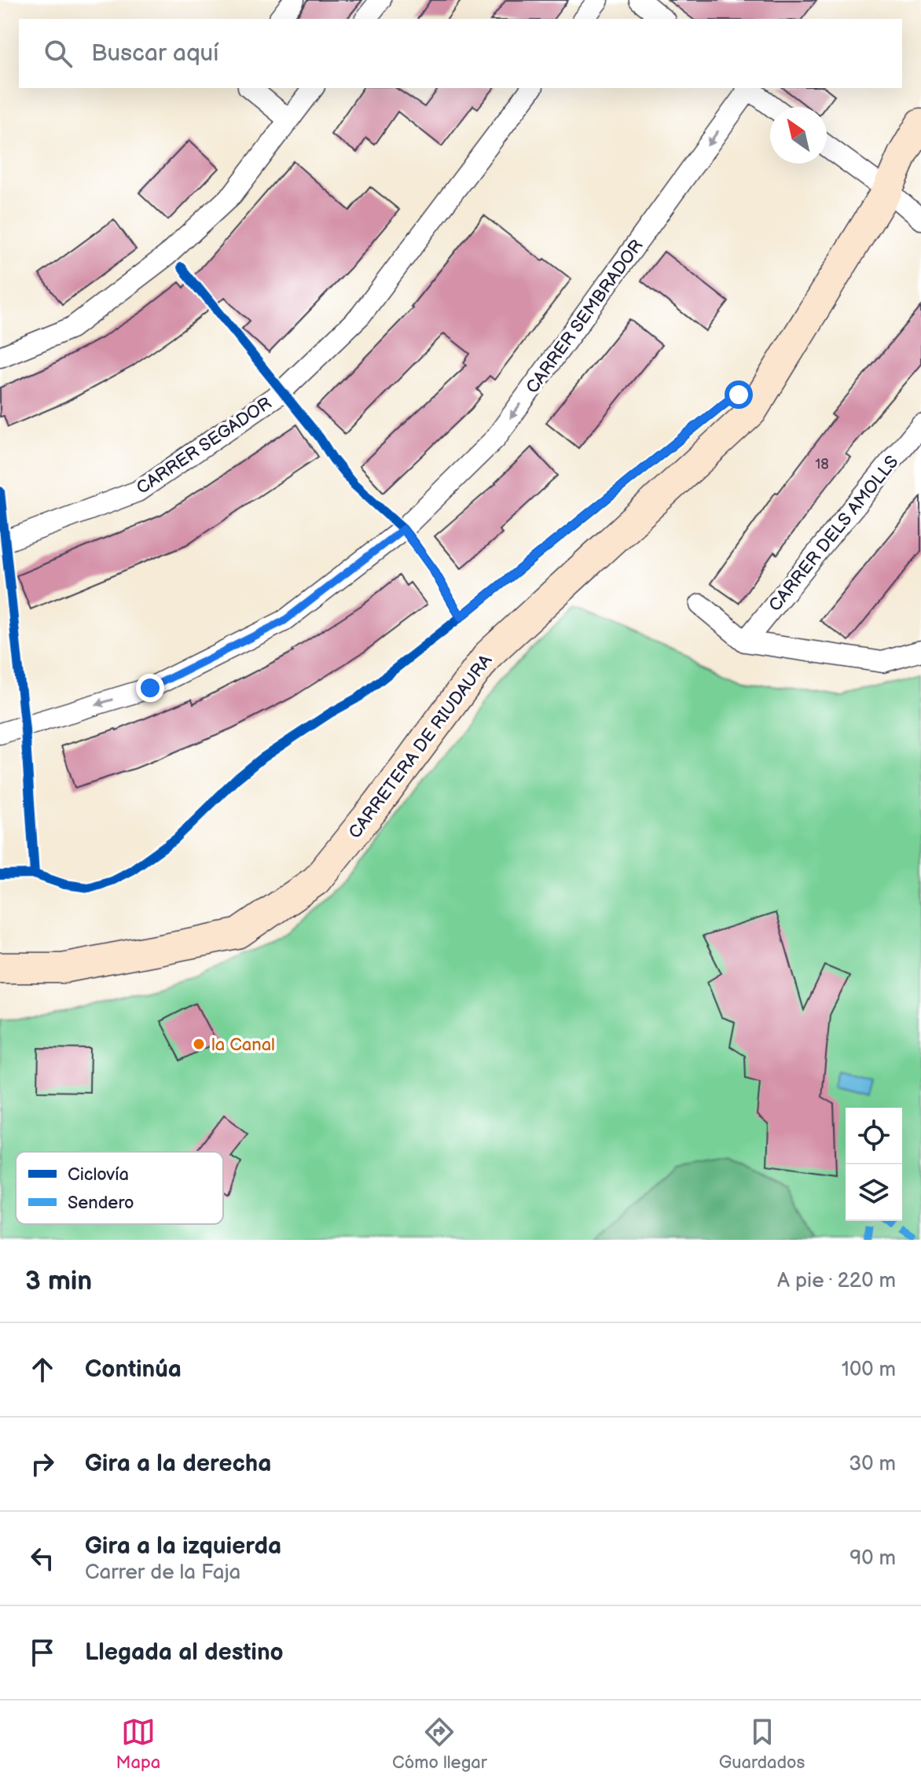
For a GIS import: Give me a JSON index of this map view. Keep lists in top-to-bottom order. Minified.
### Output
{"streets":{"street":["CARRER SEMBRADOR","CARRER SEGADOR","CARRER DELS AMOLLS","CARRETERA DE RIUDAURA"]},"one_way":["CARRER SEMBRADOR"],"places":["la Canal"],"house_numbers":["18"],"legend":["Ciclovía","Sendero"],"north":"top left","page":{"search":"Buscar aquí","heading":["3 min","A pie · 220 m"],"list":[["Continúa","100 m"],["Gira a la derecha","30 m"],["Gira a la izquierda","Carrer de la Faja","90 m"],"Llegada al destino"],"nav":["Mapa","Cómo llegar","Guardados"]}}
